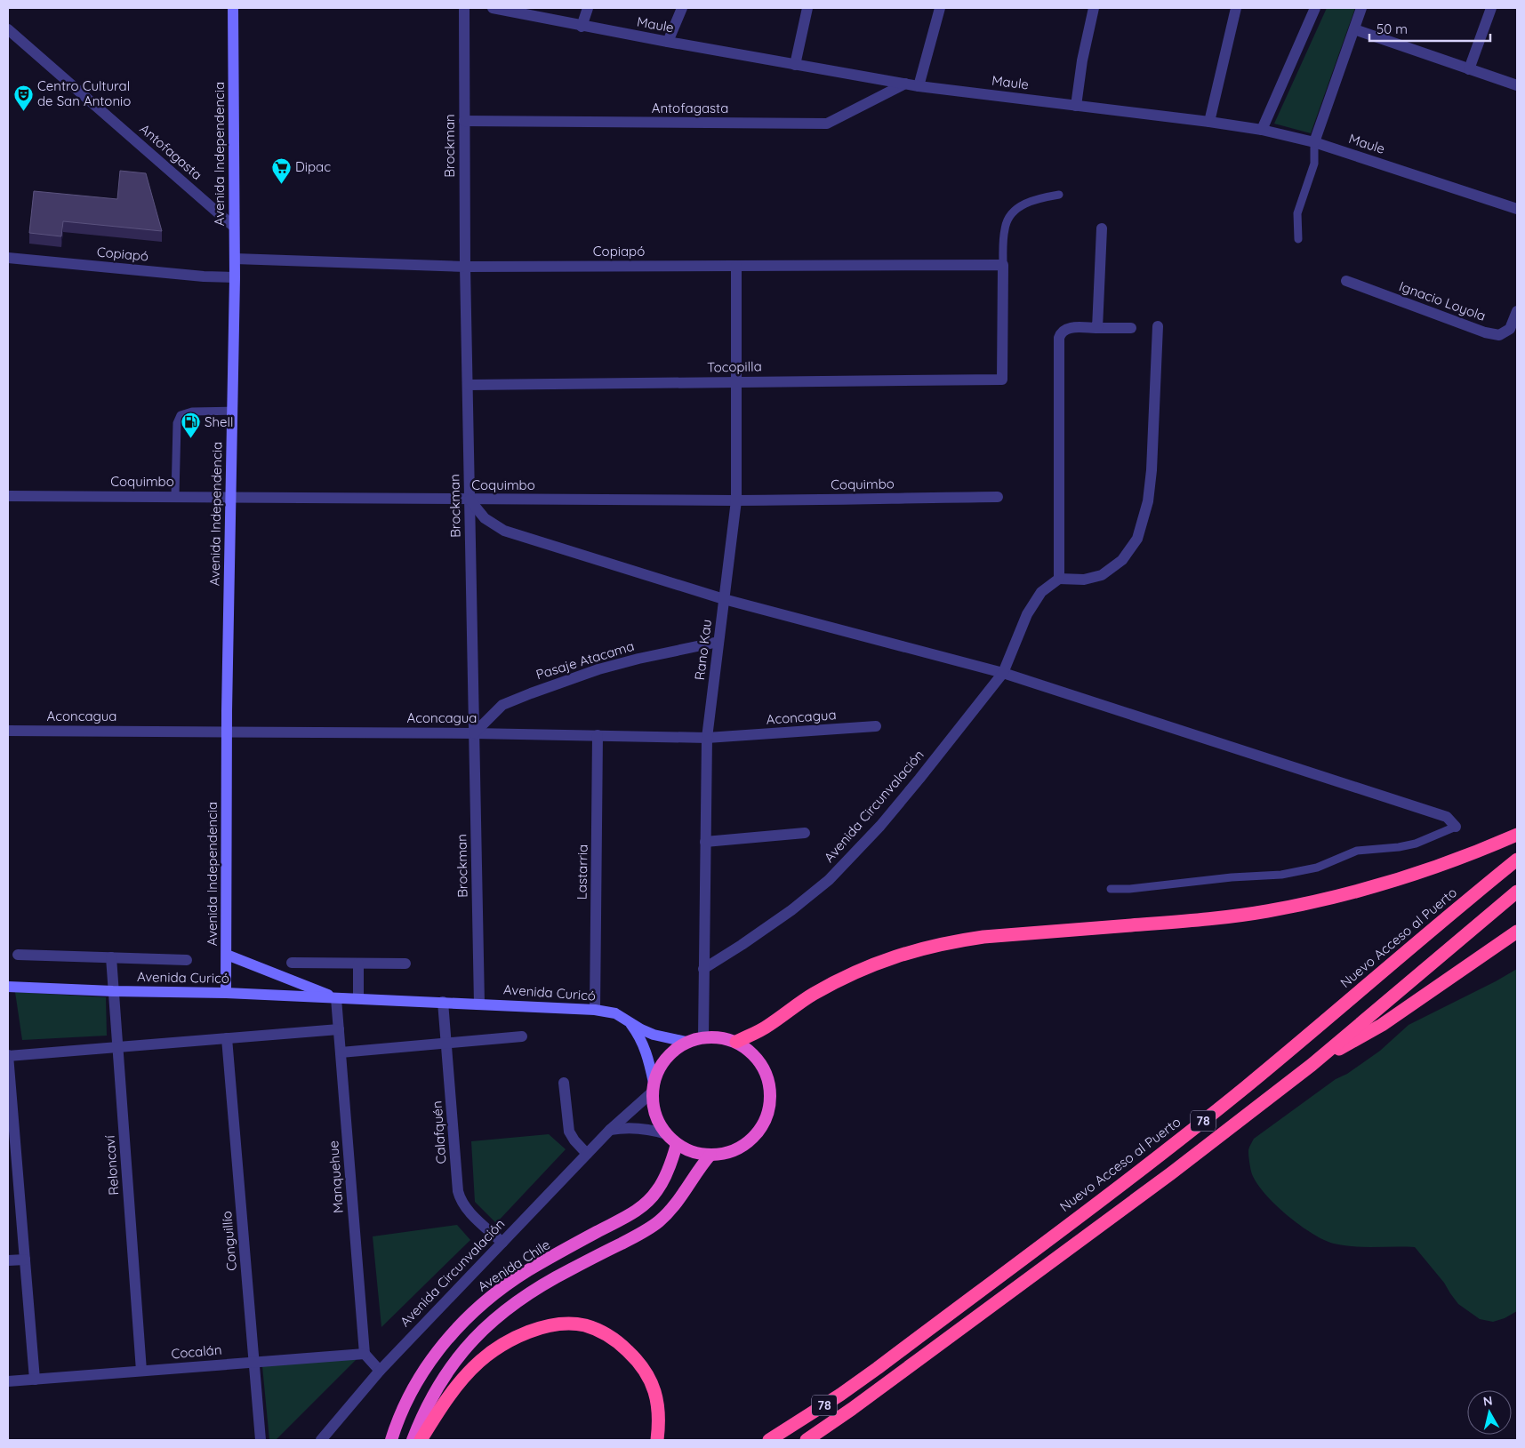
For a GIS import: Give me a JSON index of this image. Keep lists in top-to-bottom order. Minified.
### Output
{"streets":{"highway":["Nuevo Acceso al Puerto","78","Avenida Chile"],"main road":["Avenida Independencia","Avenida Curicó"],"street":["Maule","Antofagasta","Brockman","Copiapó","Ignacio Loyola","Tocopilla","Coquimbo","Rano Kau","Pasaje Atacama","Aconcagua","Avenida Circunvalación","Lastarria","Calafquén","Reloncaví","Manquehue","Conguillío","Cocalán"]},"crossings":[["Maule","Antofagasta"],["Antofagasta","Brockman"],["Antofagasta","Avenida Independencia"],["Brockman","Copiapó"],["Brockman","Tocopilla"],["Brockman","Coquimbo"],["Brockman","Pasaje Atacama"],["Brockman","Aconcagua"],["Brockman","Avenida Curicó"],["Avenida Independencia","Copiapó"],["Avenida Independencia","Coquimbo"],["Avenida Independencia","Aconcagua"],["Avenida Independencia","Avenida Curicó"],["Copiapó","Tocopilla"],["Copiapó","Rano Kau"],["Tocopilla","Rano Kau"],["Coquimbo","Rano Kau"],["Rano Kau","Pasaje Atacama"],["Rano Kau","Aconcagua"],["Rano Kau","Avenida Circunvalación"],["Rano Kau","Avenida Curicó"],["Rano Kau","Avenida Chile"],["Pasaje Atacama","Aconcagua"],["Aconcagua","Lastarria"],["Avenida Circunvalación","Avenida Curicó"],["Avenida Circunvalación","Calafquén"],["Avenida Circunvalación","Avenida Chile"],["Lastarria","Avenida Curicó"],["Avenida Curicó","Calafquén"],["Avenida Curicó","Reloncaví"],["Avenida Curicó","Manquehue"],["Avenida Curicó","Avenida Chile"],["Reloncaví","Cocalán"],["Manquehue","Cocalán"],["Conguillío","Cocalán"]],"places":{"theatre":["Centro Cultural de San Antonio"],"supermarket":["Dipac"],"fuel station":["Shell"]},"scale_bar":"50 m","north":"top"}
